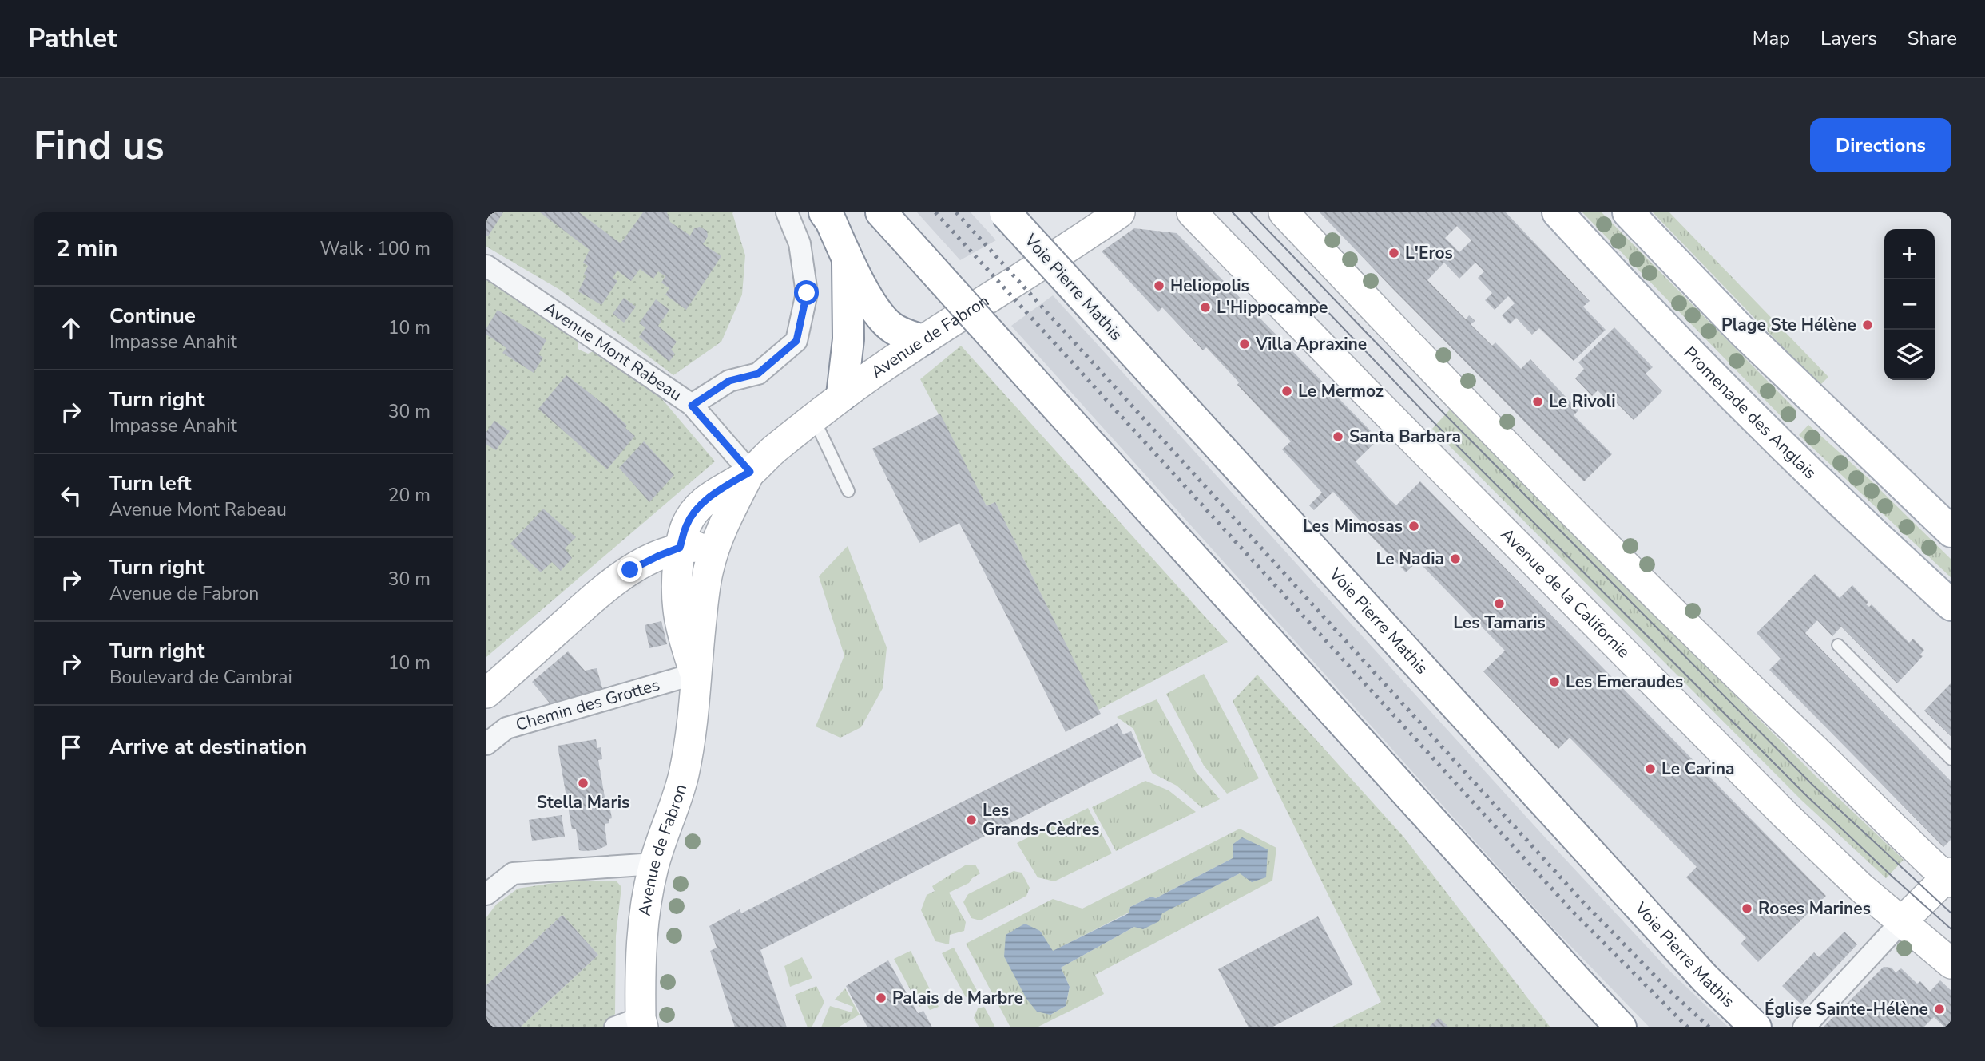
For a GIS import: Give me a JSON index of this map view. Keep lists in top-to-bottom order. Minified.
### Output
{"streets":{"main road":["Voie Pierre Mathis","Avenue de Fabron","Promenade des Anglais","Avenue de la Californie"],"street":["Avenue Mont Rabeau","Chemin des Grottes"]},"crossings":[["Avenue de Fabron","Avenue Mont Rabeau"],["Avenue de Fabron","Chemin des Grottes"]],"places":["L'Eros","Heliopolis","L'Hippocampe","Plage Ste Hélène","Villa Apraxine","Le Mermoz","Le Rivoli","Santa Barbara","Les Mimosas","Le Nadia","Les Tamaris","Les Emeraudes","Le Carina","Stella Maris","Les Grands-Cèdres","Roses Marines","Palais de Marbre","Église Sainte-Hélène"],"page":{"header":"Pathlet","nav":["Map","Layers","Share"],"buttons":"Directions","title":"Find us","heading":["2 min","Walk · 100 m"],"map_buttons":["+","−"],"list":[["Continue","Impasse Anahit","10 m"],["Turn right","Impasse Anahit","30 m"],["Turn left","Avenue Mont Rabeau","20 m"],["Turn right","Avenue de Fabron","30 m"],["Turn right","Boulevard de Cambrai","10 m"],"Arrive at destination"]}}
